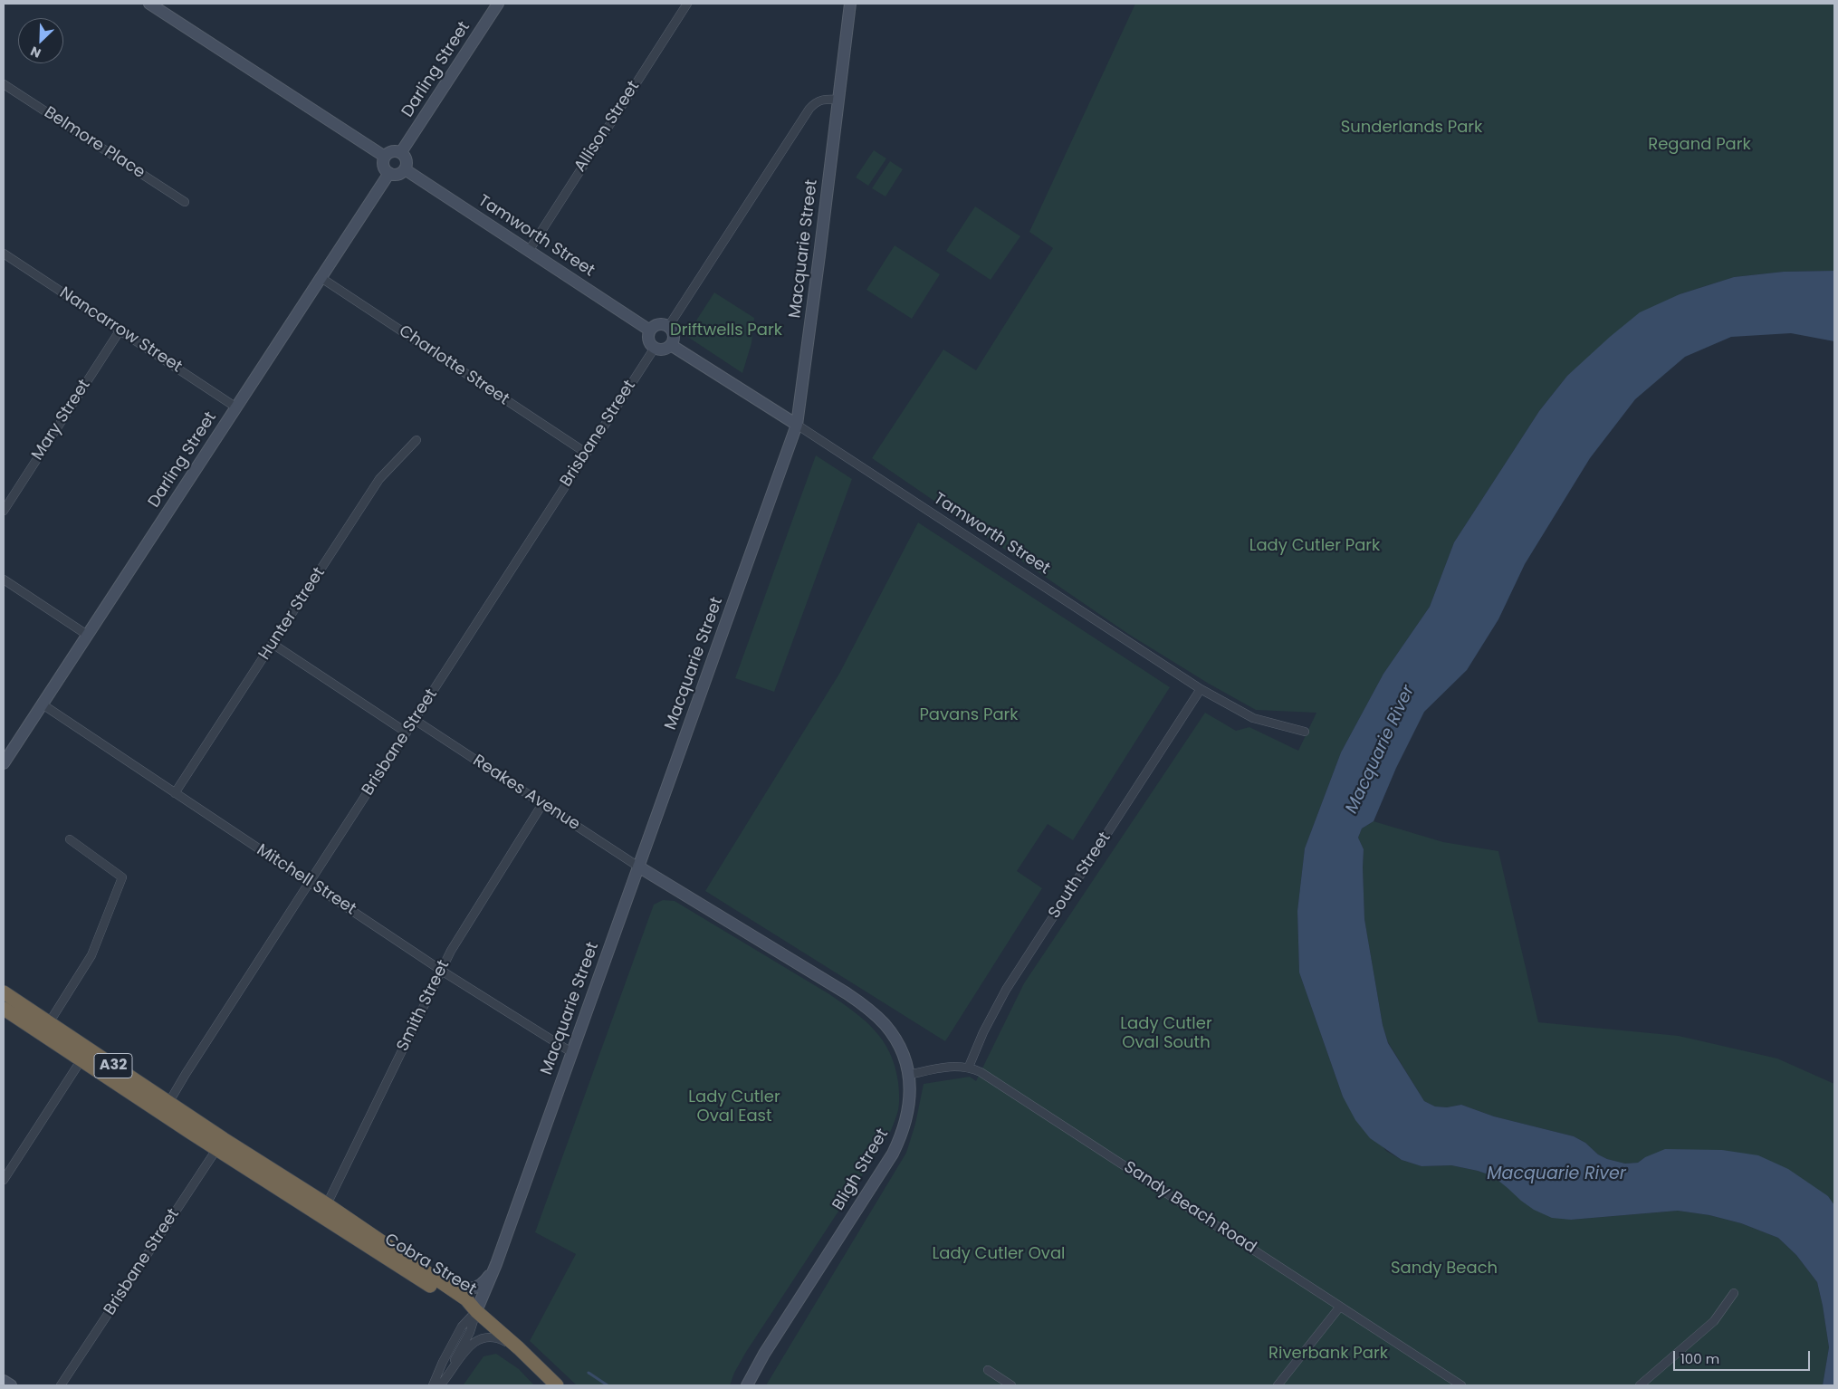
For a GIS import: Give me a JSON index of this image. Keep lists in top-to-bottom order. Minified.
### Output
{"streets":{"highway":["A32","Cobra Street"],"street":["Darling Street","Allison Street","Belmore Place","Tamworth Street","Macquarie Street","Nancarrow Street","Charlotte Street","Mary Street","Brisbane Street","Hunter Street","Reakes Avenue","South Street","Mitchell Street","Smith Street","Bligh Street","Sandy Beach Road"]},"crossings":[["Darling Street","Tamworth Street"],["Darling Street","Nancarrow Street"],["Darling Street","Charlotte Street"],["Darling Street","Mitchell Street"],["Allison Street","Tamworth Street"],["Tamworth Street","Macquarie Street"],["Tamworth Street","Brisbane Street"],["Tamworth Street","South Street"],["Macquarie Street","Reakes Avenue"],["Macquarie Street","Mitchell Street"],["Macquarie Street","A32"],["Macquarie Street","Bligh Street"],["Macquarie Street","Cobra Street"],["Nancarrow Street","Mary Street"],["Charlotte Street","Brisbane Street"],["Brisbane Street","Reakes Avenue"],["Brisbane Street","Mitchell Street"],["Brisbane Street","Cobra Street"],["Hunter Street","Mitchell Street"],["Reakes Avenue","Smith Street"],["Reakes Avenue","Bligh Street"],["South Street","Sandy Beach Road"],["Mitchell Street","Smith Street"],["Smith Street","Cobra Street"],["A32","Cobra Street"],["Bligh Street","Sandy Beach Road"]],"water":["Macquarie River"],"parks":["Sunderlands Park","Regand Park","Driftwells Park","Lady Cutler Park","Pavans Park","Lady Cutler Oval South","Lady Cutler Oval East","Lady Cutler Oval","Sandy Beach","Riverbank Park"],"scale_bar":"100 m","north":"bottom left"}
